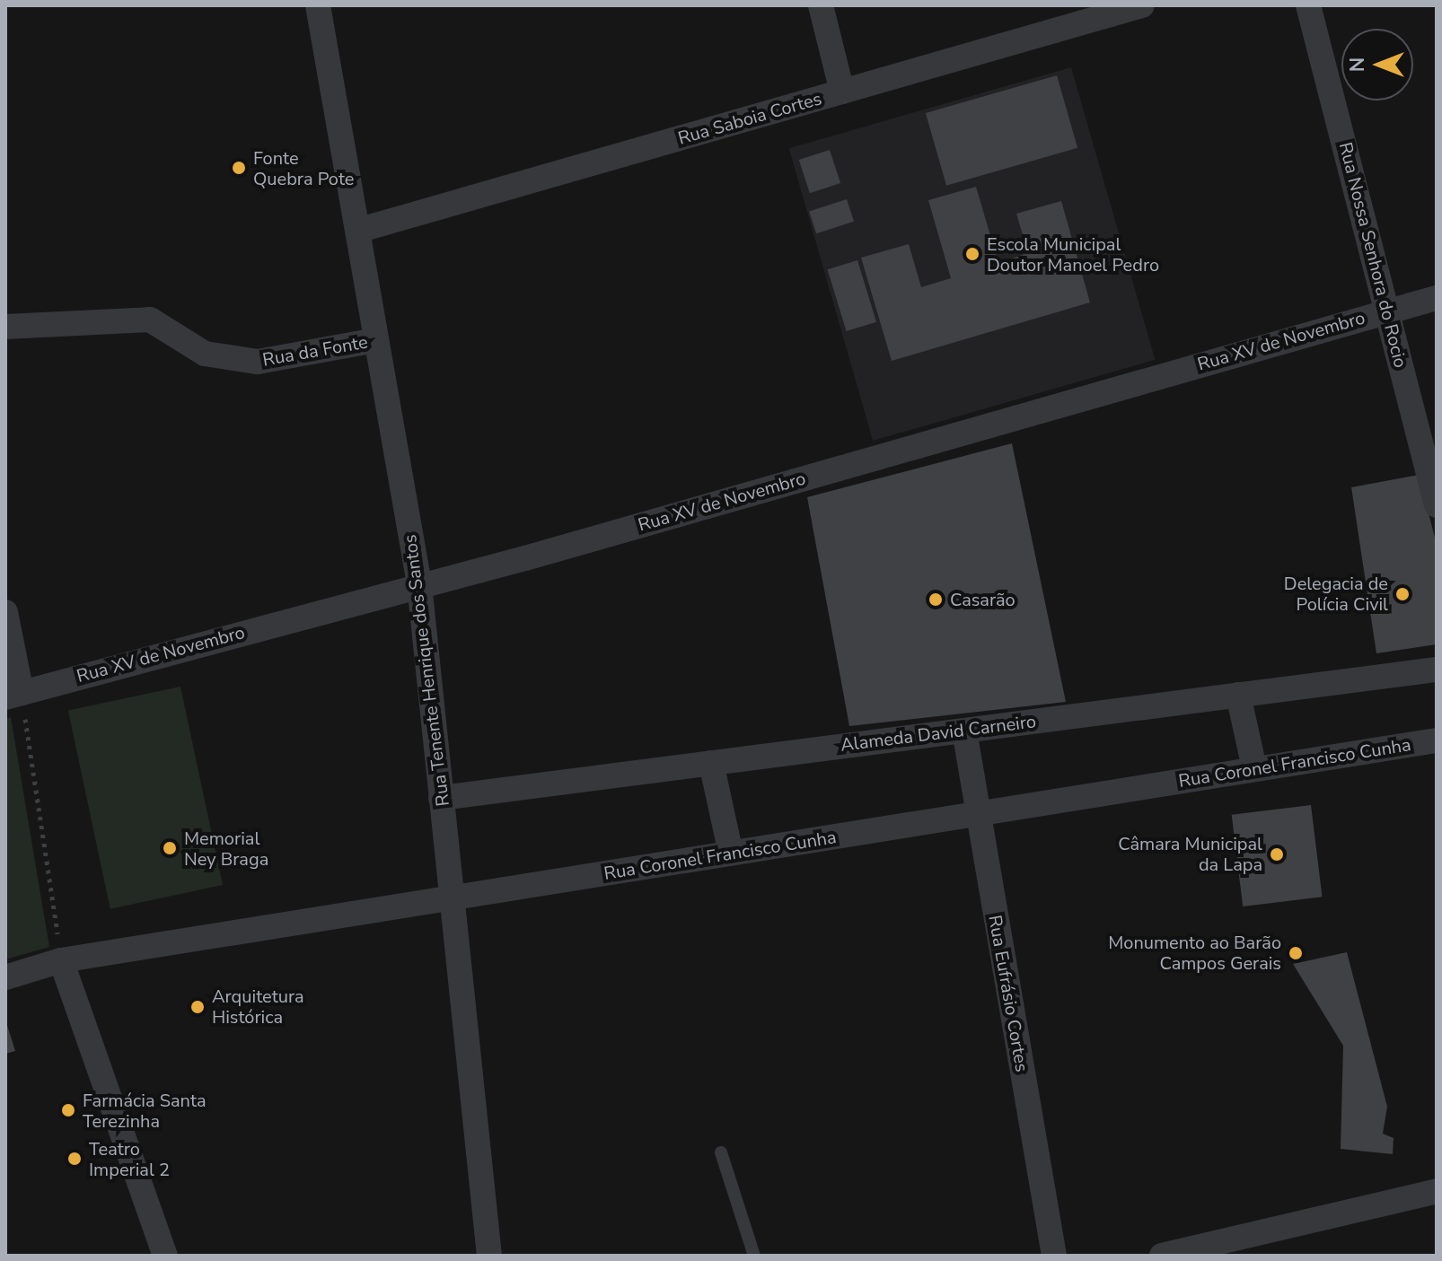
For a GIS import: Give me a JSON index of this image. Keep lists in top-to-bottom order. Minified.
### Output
{"streets":{"street":["Rua Saboia Cortes","Rua Nossa Senhora do Rocio","Rua XV de Novembro","Rua da Fonte","Rua Tenente Henrique dos Santos","Alameda David Carneiro","Rua Coronel Francisco Cunha","Rua Eufrásio Cortes"]},"crossings":[["Rua Saboia Cortes","Rua Tenente Henrique dos Santos"],["Rua Nossa Senhora do Rocio","Rua XV de Novembro"],["Rua XV de Novembro","Rua Tenente Henrique dos Santos"],["Rua da Fonte","Rua Tenente Henrique dos Santos"],["Rua Tenente Henrique dos Santos","Alameda David Carneiro"],["Rua Tenente Henrique dos Santos","Rua Coronel Francisco Cunha"],["Alameda David Carneiro","Rua Eufrásio Cortes"],["Rua Coronel Francisco Cunha","Rua Eufrásio Cortes"]],"places":["Fonte Quebra Pote","Escola Municipal Doutor Manoel Pedro","Delegacia de Polícia Civil","Casarão","Memorial Ney Braga","Câmara Municipal da Lapa","Monumento ao Barão Campos Gerais","Arquitetura Histórica","Farmácia Santa Terezinha","Teatro Imperial 2"],"north":"left"}
